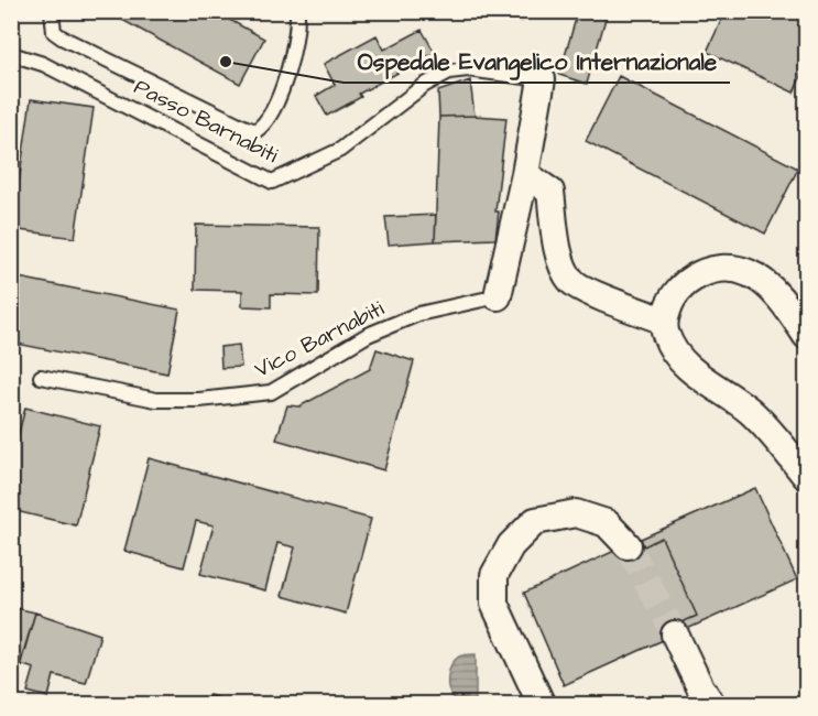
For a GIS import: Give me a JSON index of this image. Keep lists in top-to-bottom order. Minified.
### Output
{"streets":{"lane":["Passo Barnabiti","Vico Barnabiti"]},"places":["Ospedale Evangelico Internazionale"]}
